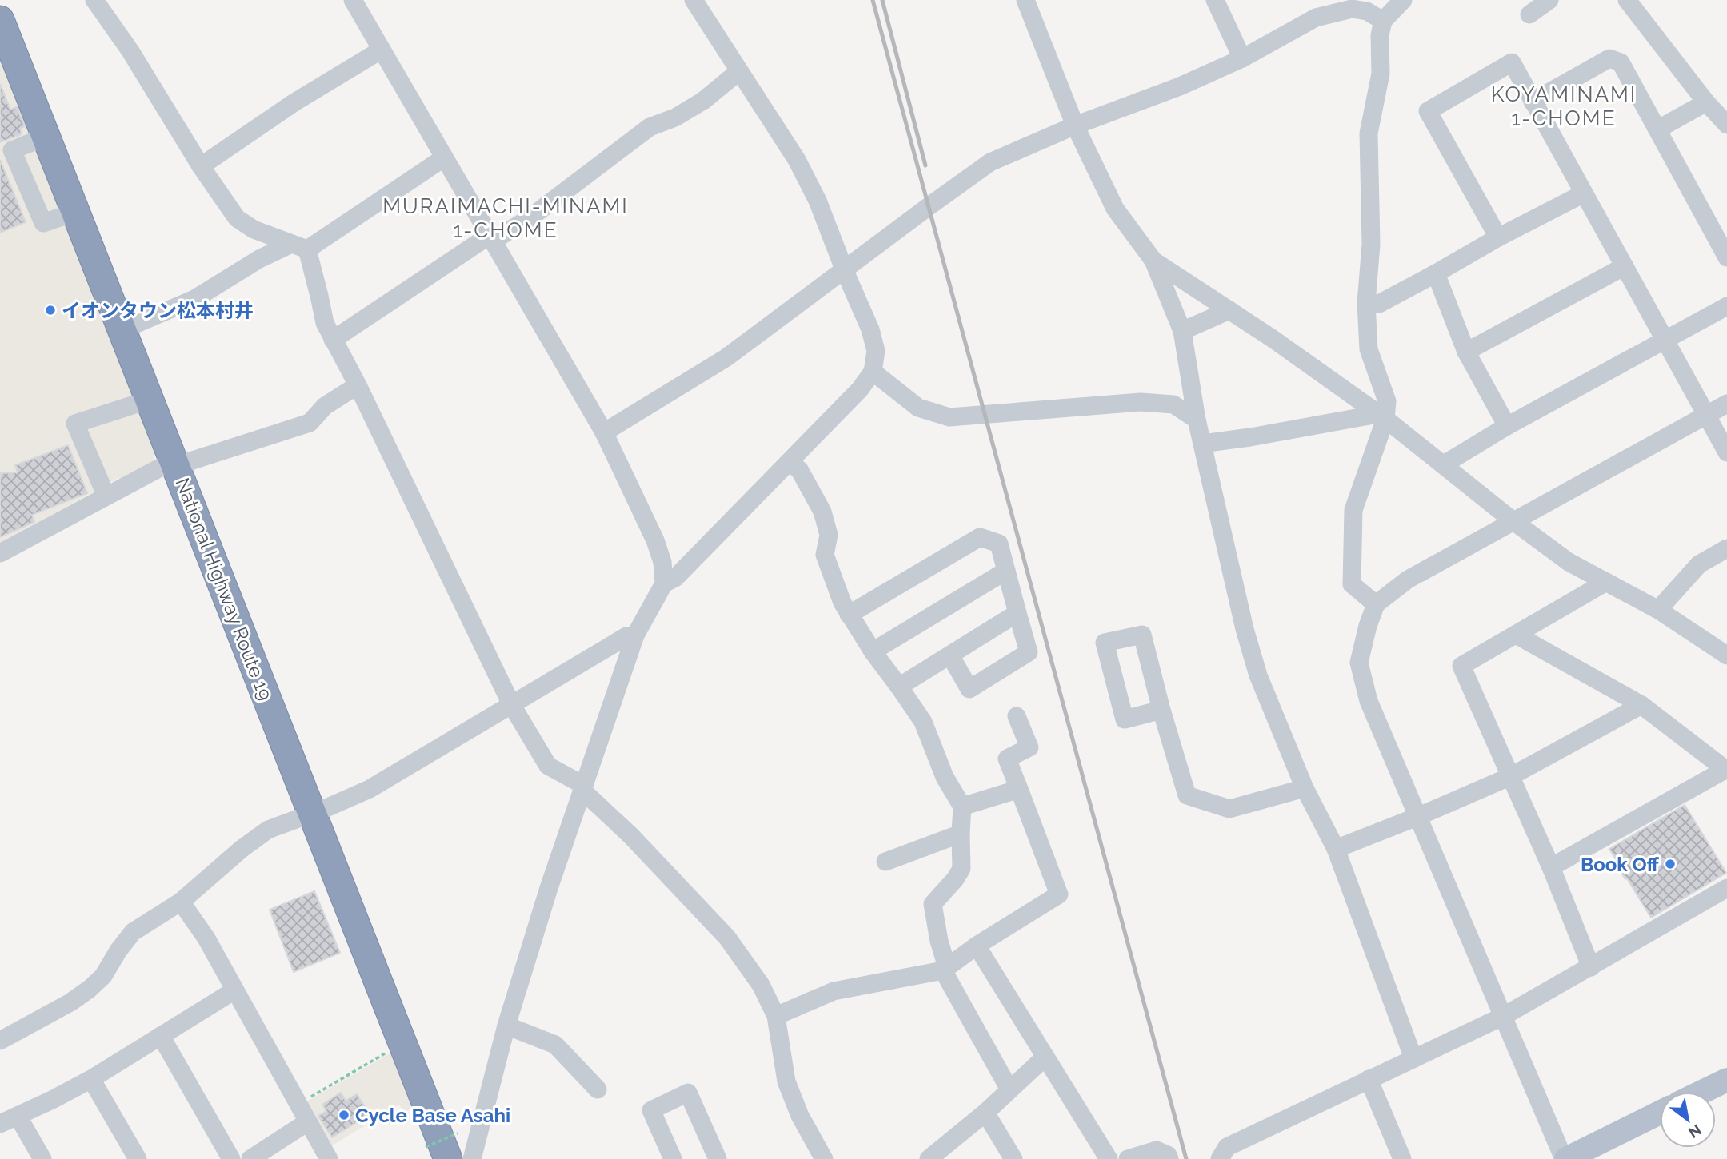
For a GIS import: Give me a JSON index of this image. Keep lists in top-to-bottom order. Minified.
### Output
{"streets":{"highway":["National Highway Route 19"]},"districts":["KOYAMINAMI 1-CHOME","MURAIMACHI-MINAMI 1-CHOME"],"places":["イオンタウン松本村井","Book Off","Cycle Base Asahi"],"north":"bottom right"}
